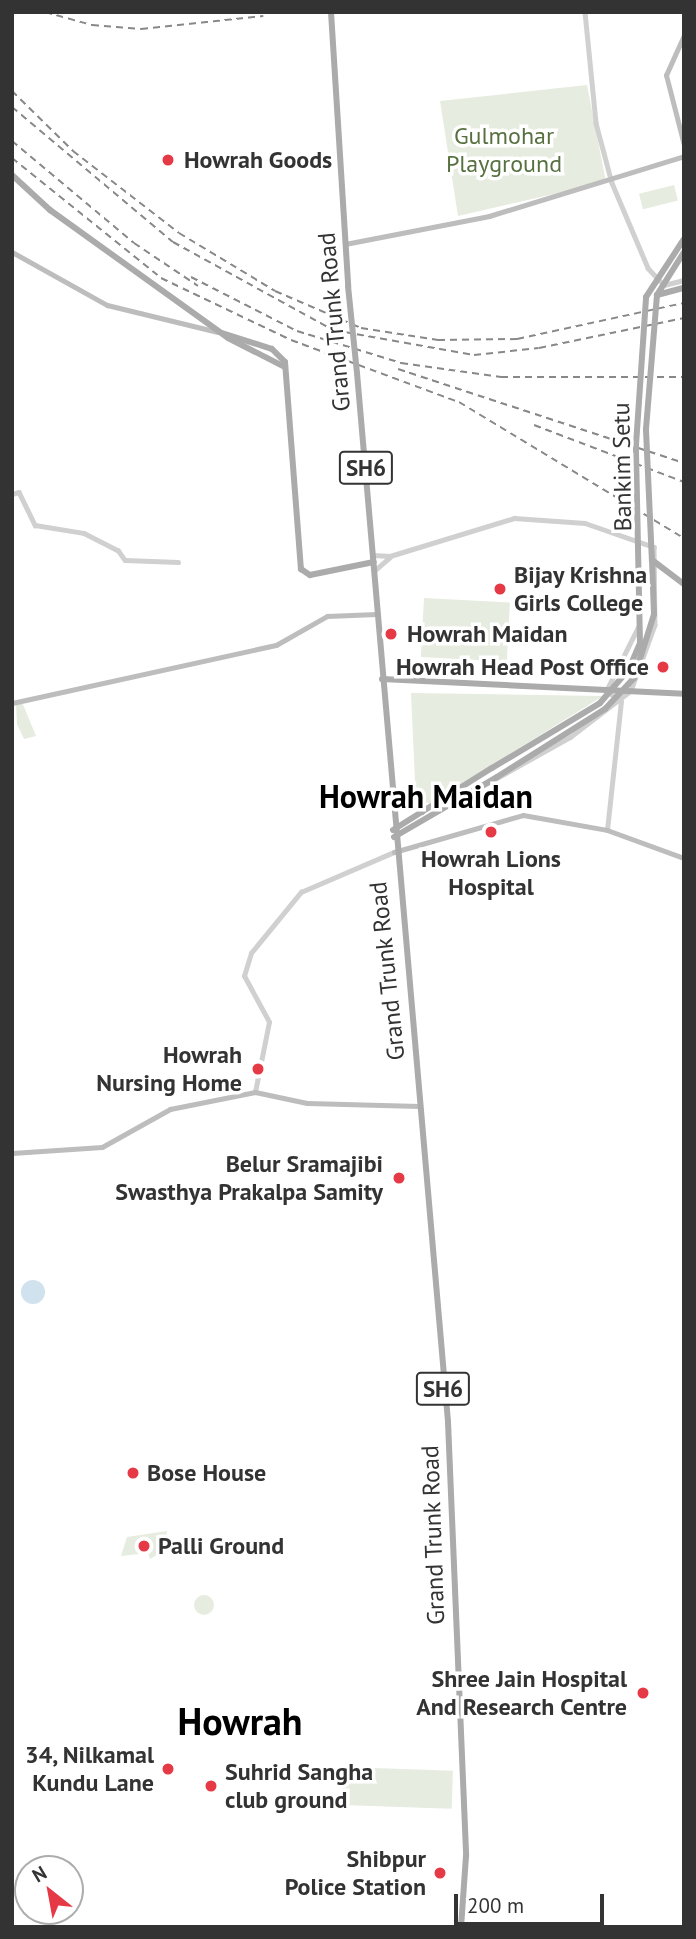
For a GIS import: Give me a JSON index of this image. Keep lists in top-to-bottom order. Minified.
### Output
{"streets":{"main road":["Grand Trunk Road","Bankim Setu","SH6"]},"crossings":[["Grand Trunk Road","Bankim Setu"]],"districts":["Howrah Maidan","Howrah"],"parks":["Gulmohar Playground"],"places":["Howrah Goods","Bijay Krishna Girls College","Howrah Maidan","Howrah Head Post Office","Howrah Lions Hospital","Howrah Nursing Home","Belur Sramajibi Swasthya Prakalpa Samity","Bose House","Palli Ground","Shree Jain Hospital And Research Centre","34, Nilkamal Kundu Lane","Suhrid Sangha club ground","Shibpur Police Station"],"scale_bar":"200 m","north":"top left"}
